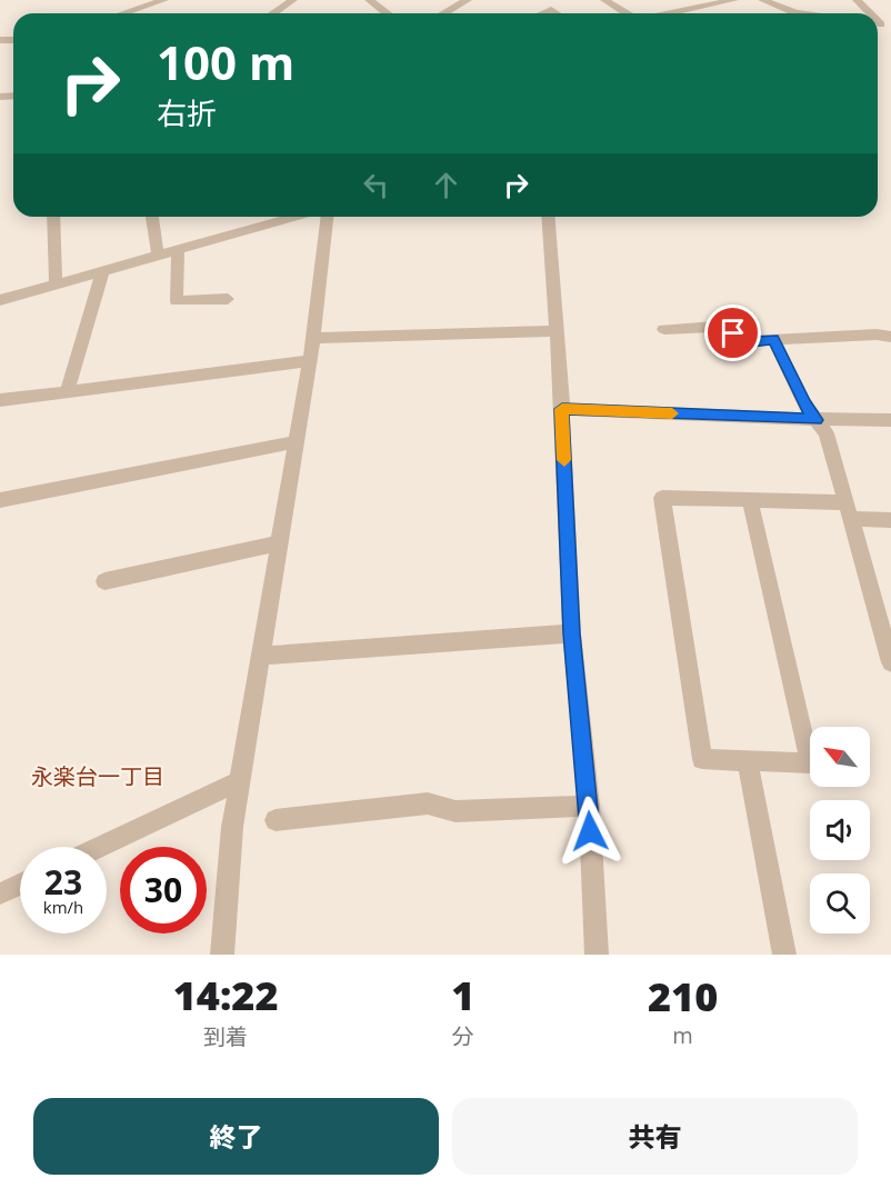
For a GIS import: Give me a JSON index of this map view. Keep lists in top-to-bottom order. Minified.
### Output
{"districts":["永楽台一丁目"],"north":"top left","page":{"turn":["100 m","右折"],"speed":"23 km/h","limit":"30","eta":["14:22","到着","1","分","210","m"],"buttons":["終了","共有"]}}
